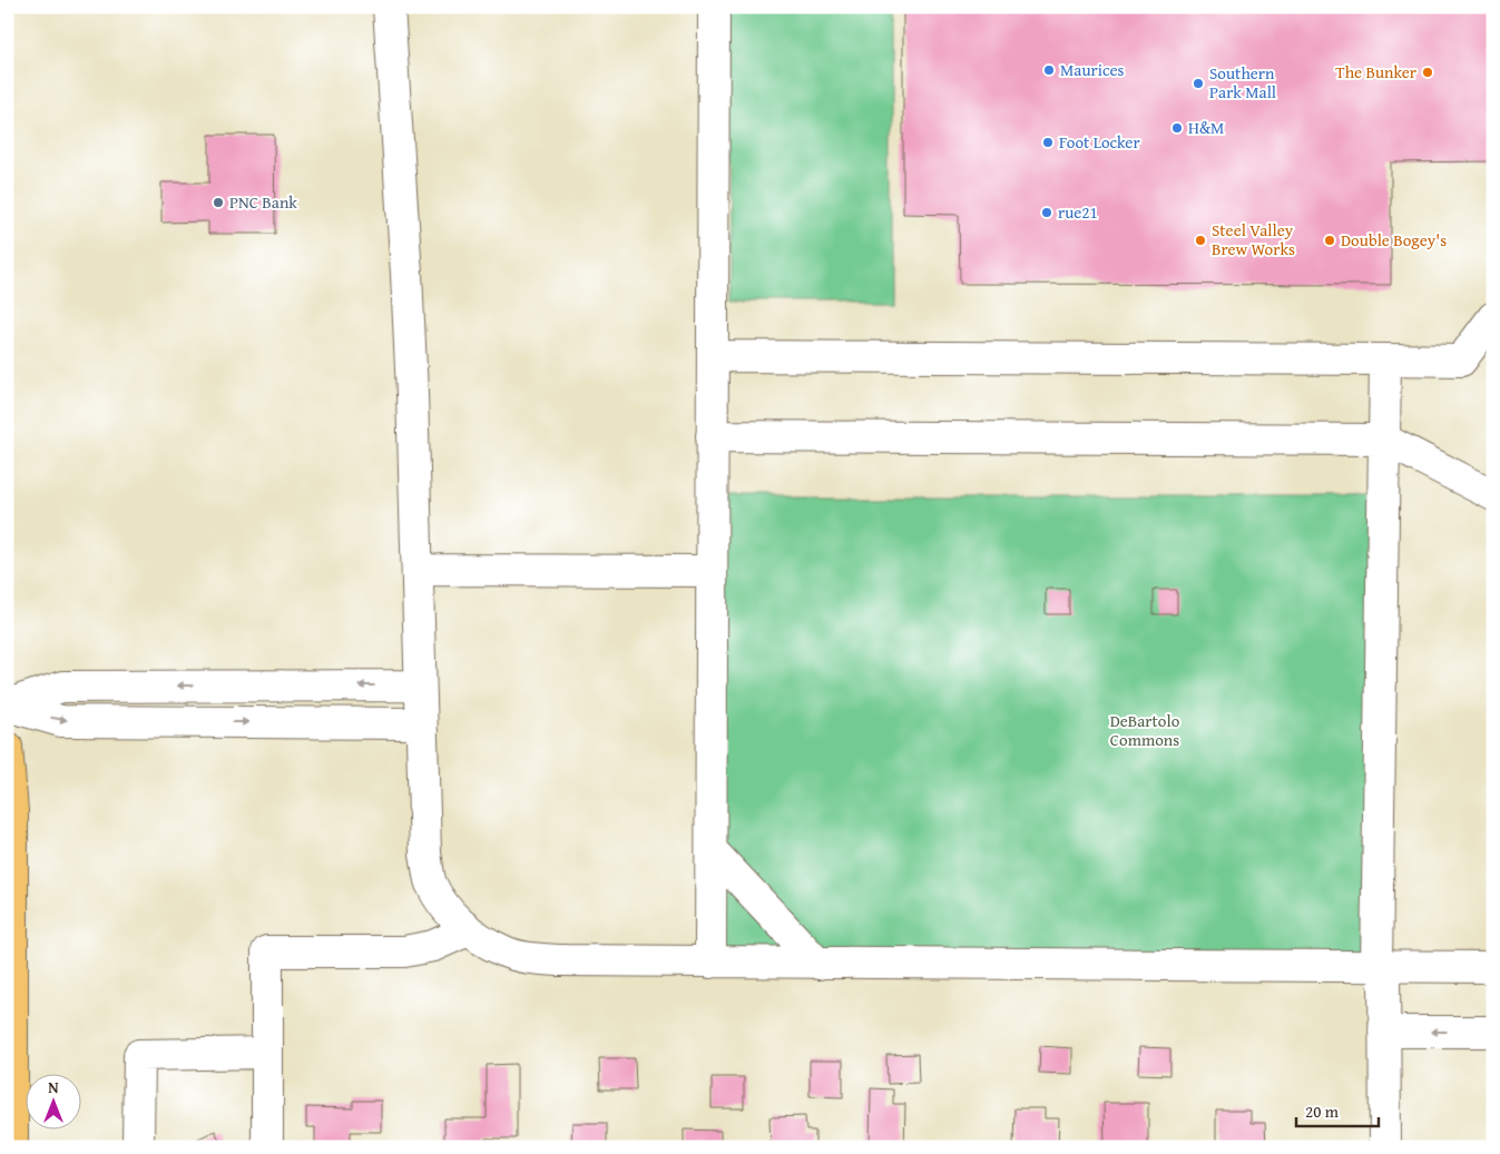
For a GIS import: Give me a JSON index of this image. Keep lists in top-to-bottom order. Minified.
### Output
{"parks":["DeBartolo Commons"],"places":["Maurices","The Bunker","Southern Park Mall","H&M","Foot Locker","PNC Bank","rue21","Steel Valley Brew Works","Double Bogey's"],"scale_bar":"20 m","north":"top"}
